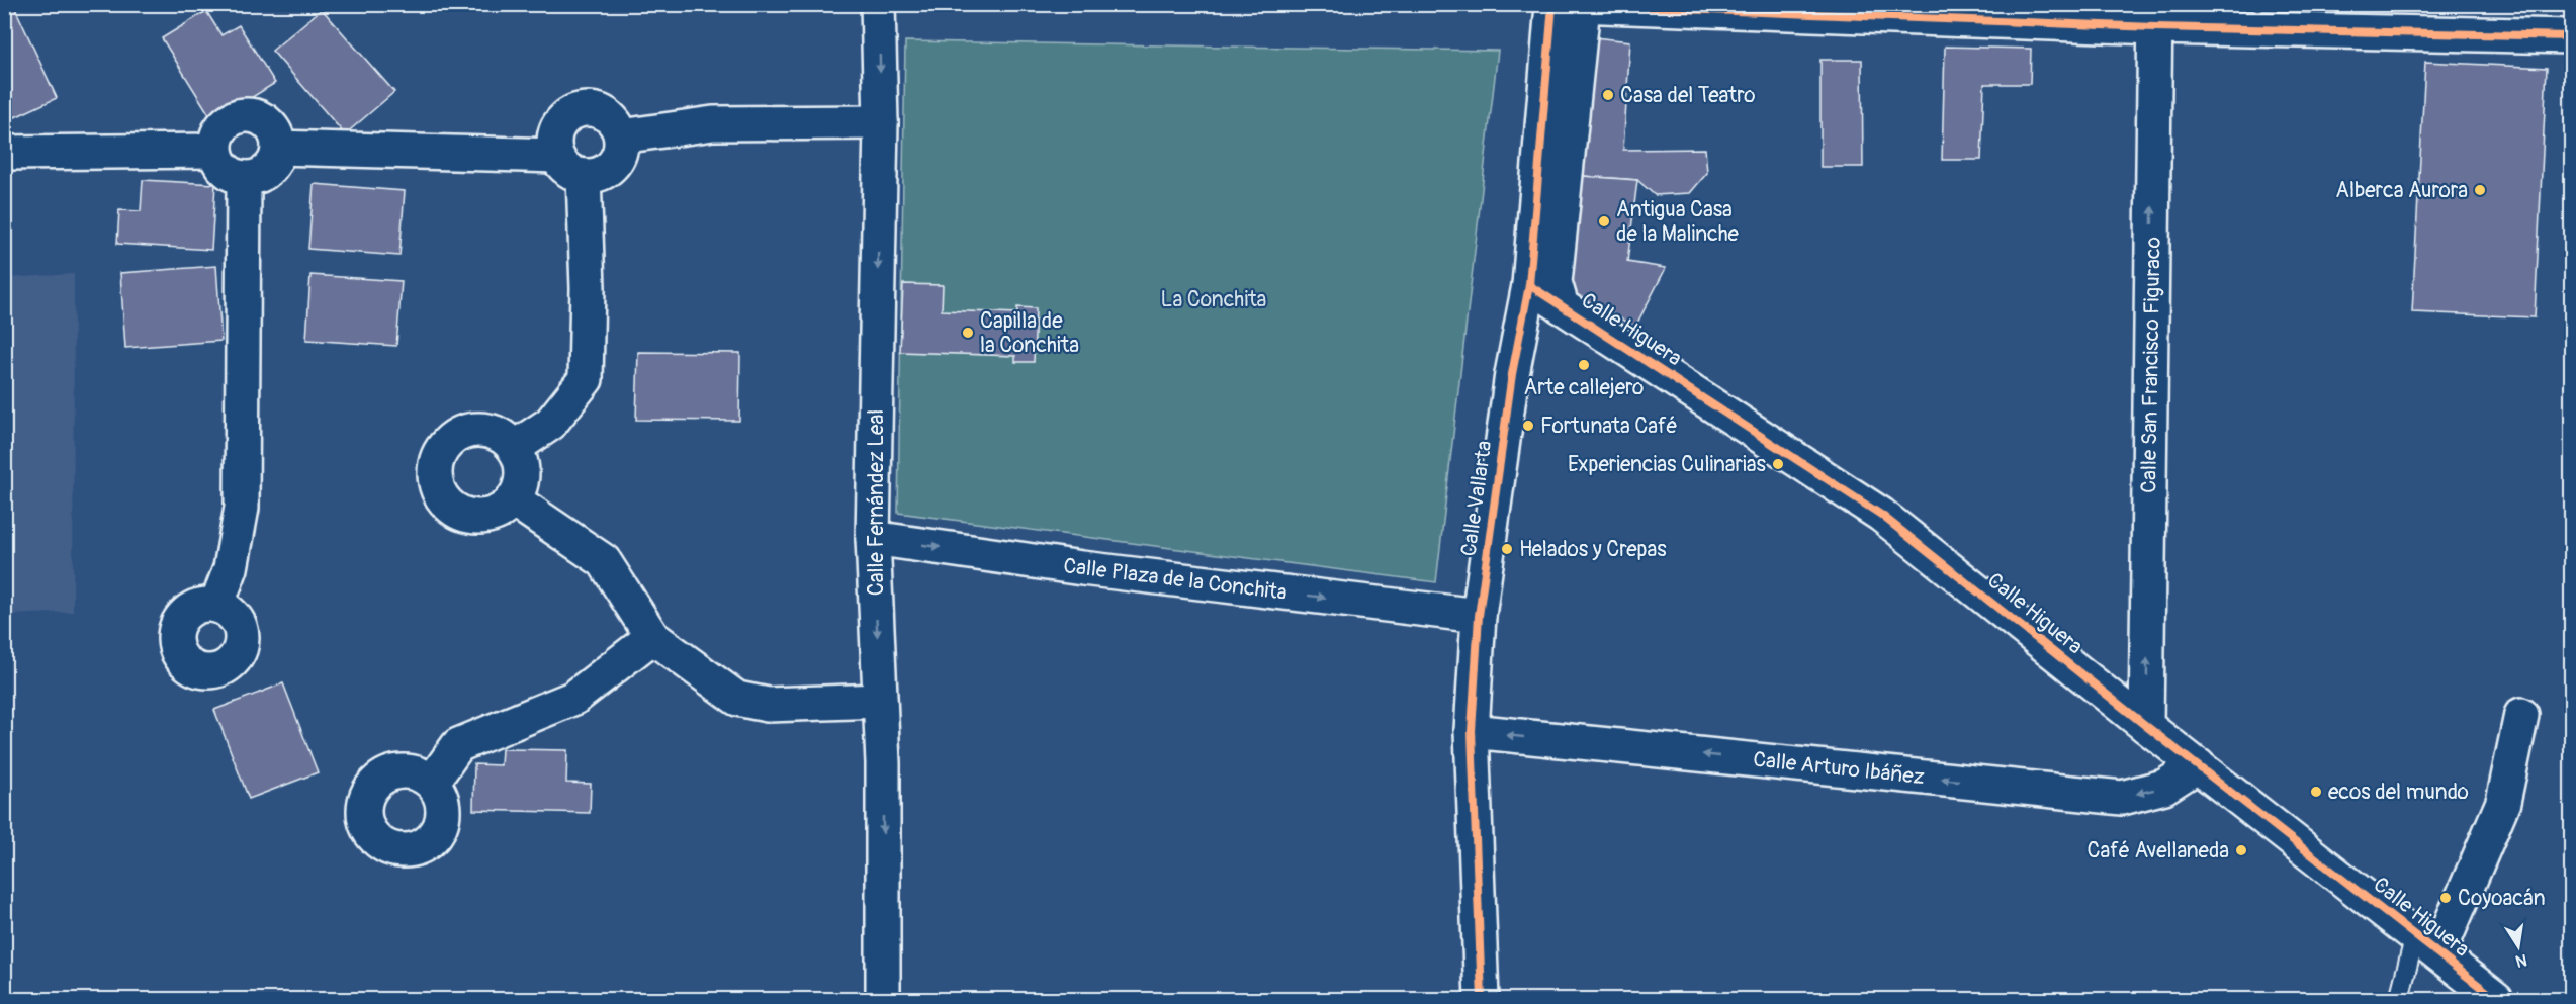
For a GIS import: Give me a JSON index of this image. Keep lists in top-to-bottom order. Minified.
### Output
{"streets":{"street":["Calle Higuera","Calle San Francisco Figuraco","Calle Vallarta","Calle Fernández Leal","Calle Plaza de la Conchita","Calle Arturo Ibáñez"]},"crossings":[["Calle Higuera","Calle San Francisco Figuraco"],["Calle Higuera","Calle Vallarta"],["Calle Higuera","Calle Arturo Ibáñez"],["Calle Vallarta","Calle Plaza de la Conchita"],["Calle Vallarta","Calle Arturo Ibáñez"],["Calle Fernández Leal","Calle Plaza de la Conchita"]],"one_way":["Calle San Francisco Figuraco","Calle Fernández Leal","Calle Plaza de la Conchita","Calle Arturo Ibáñez"],"parks":["La Conchita"],"places":["Casa del Teatro","Alberca Aurora","Antigua Casa de la Malinche","Capilla de la Conchita","Arte callejero","Fortunata Café","Experiencias Culinarias","Helados y Crepas","ecos del mundo","Café Avellaneda","Coyoacán"],"north":"bottom"}
